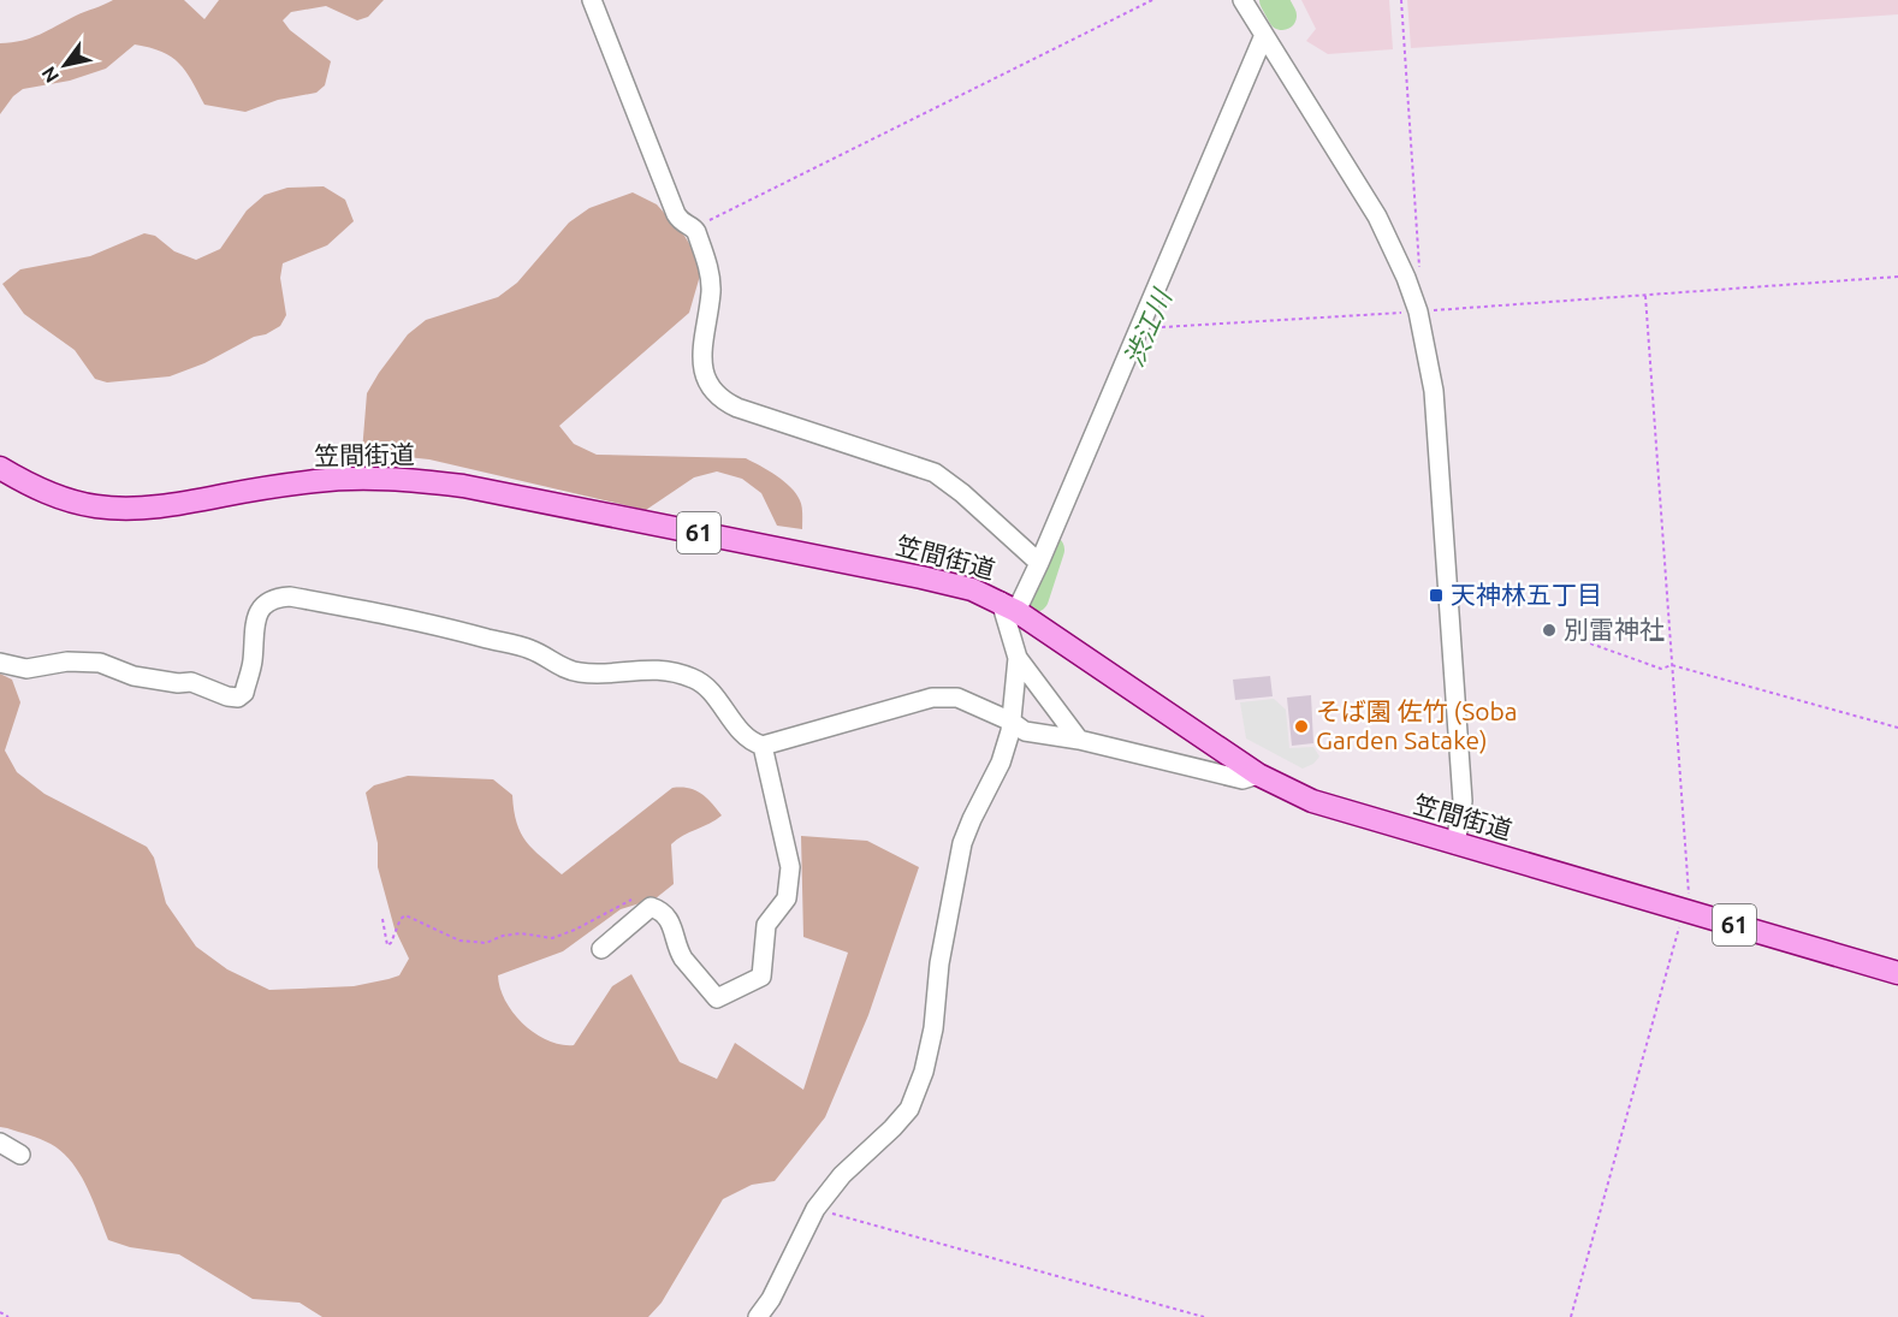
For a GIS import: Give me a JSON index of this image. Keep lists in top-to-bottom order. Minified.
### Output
{"streets":{"main road":["笠間街道","61"]},"water":["渋江川"],"places":{"transit":["天神林五丁目"],"other":["別雷神社","そば園 佐竹 (Soba Garden Satake)"]},"north":"bottom left"}
